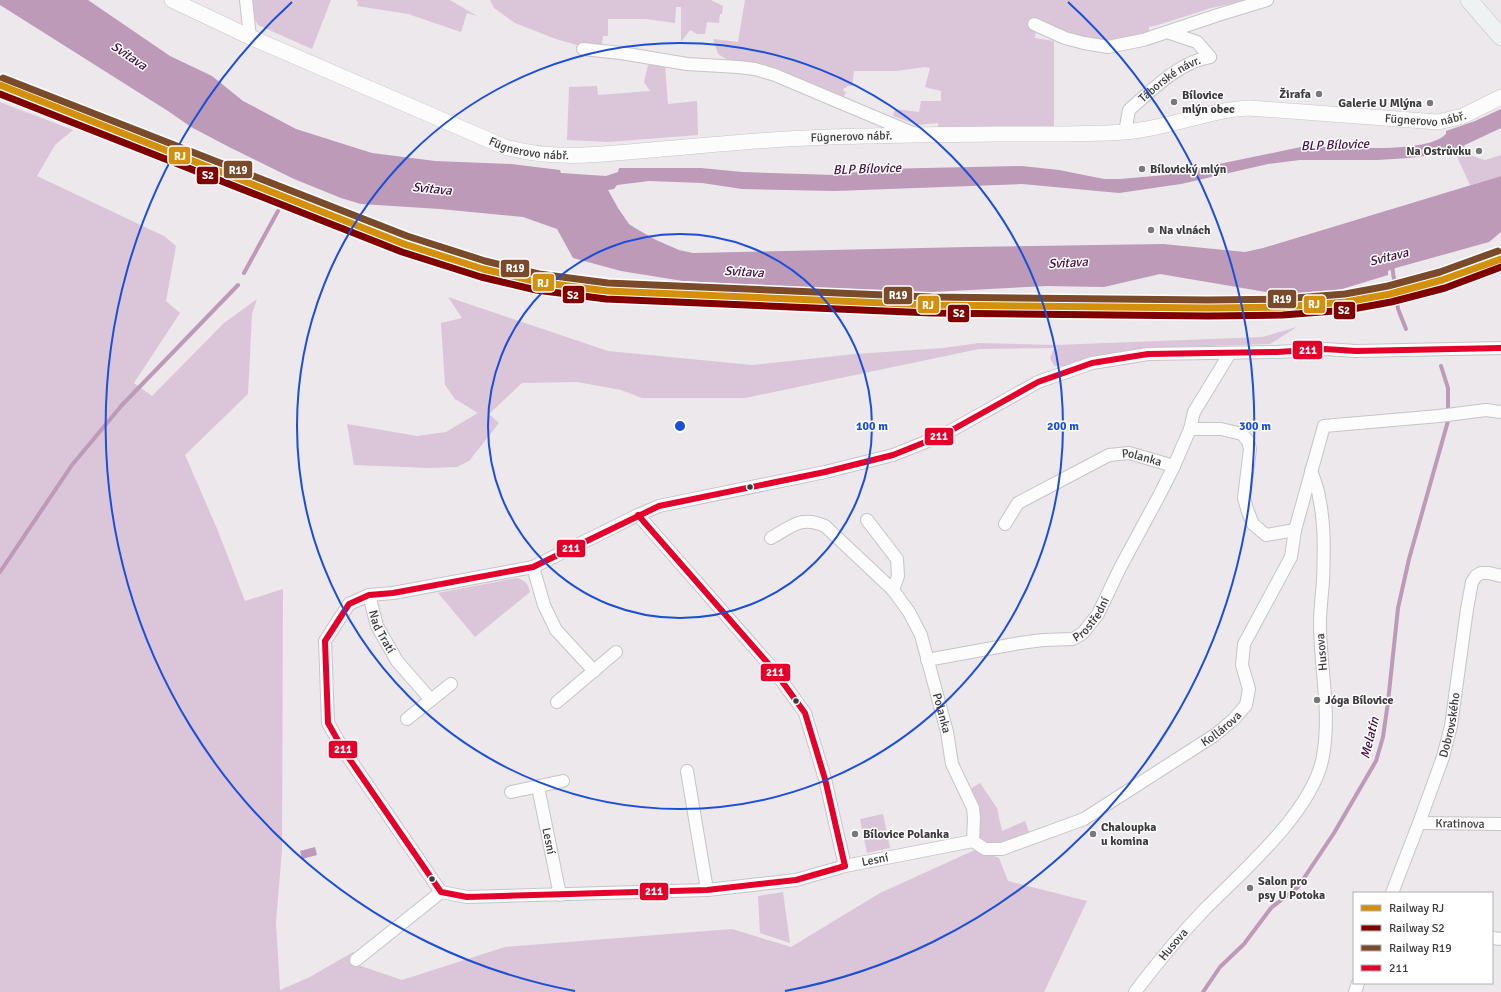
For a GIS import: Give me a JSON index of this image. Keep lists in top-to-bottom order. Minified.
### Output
{"streets":{"street":["Táborské návr.","Fügnerovo nábř.","Polanka","Prostřední","Nad Tratí","Husova","Dobrovského","Kollárova","Kratinova","Lesní"]},"crossings":[["Táborské návr.","Fügnerovo nábř."],["Polanka","Prostřední"],["Polanka","Nad Tratí"],["Polanka","Kollárova"],["Polanka","Lesní"],["Husova","Kollárova"],["Dobrovského","Kratinova"],["Kollárova","Lesní"]],"water":["Svitava","BLP Bílovice","Melatín"],"places":["Žirafa","Bílovice mlýn obec","Galerie U Mlýna","Na Ostrůvku","Bílovický mlýn","Na vlnách","Jóga Bílovice","Bílovice Polanka","Chaloupka u komina","Salon pro psy U Potoka"],"lines":["rail line R19","rail line RJ","rail line S2","transit line 211"],"legend":["Railway RJ","Railway S2","Railway R19","211"],"rings":["100 m","200 m","300 m"]}
